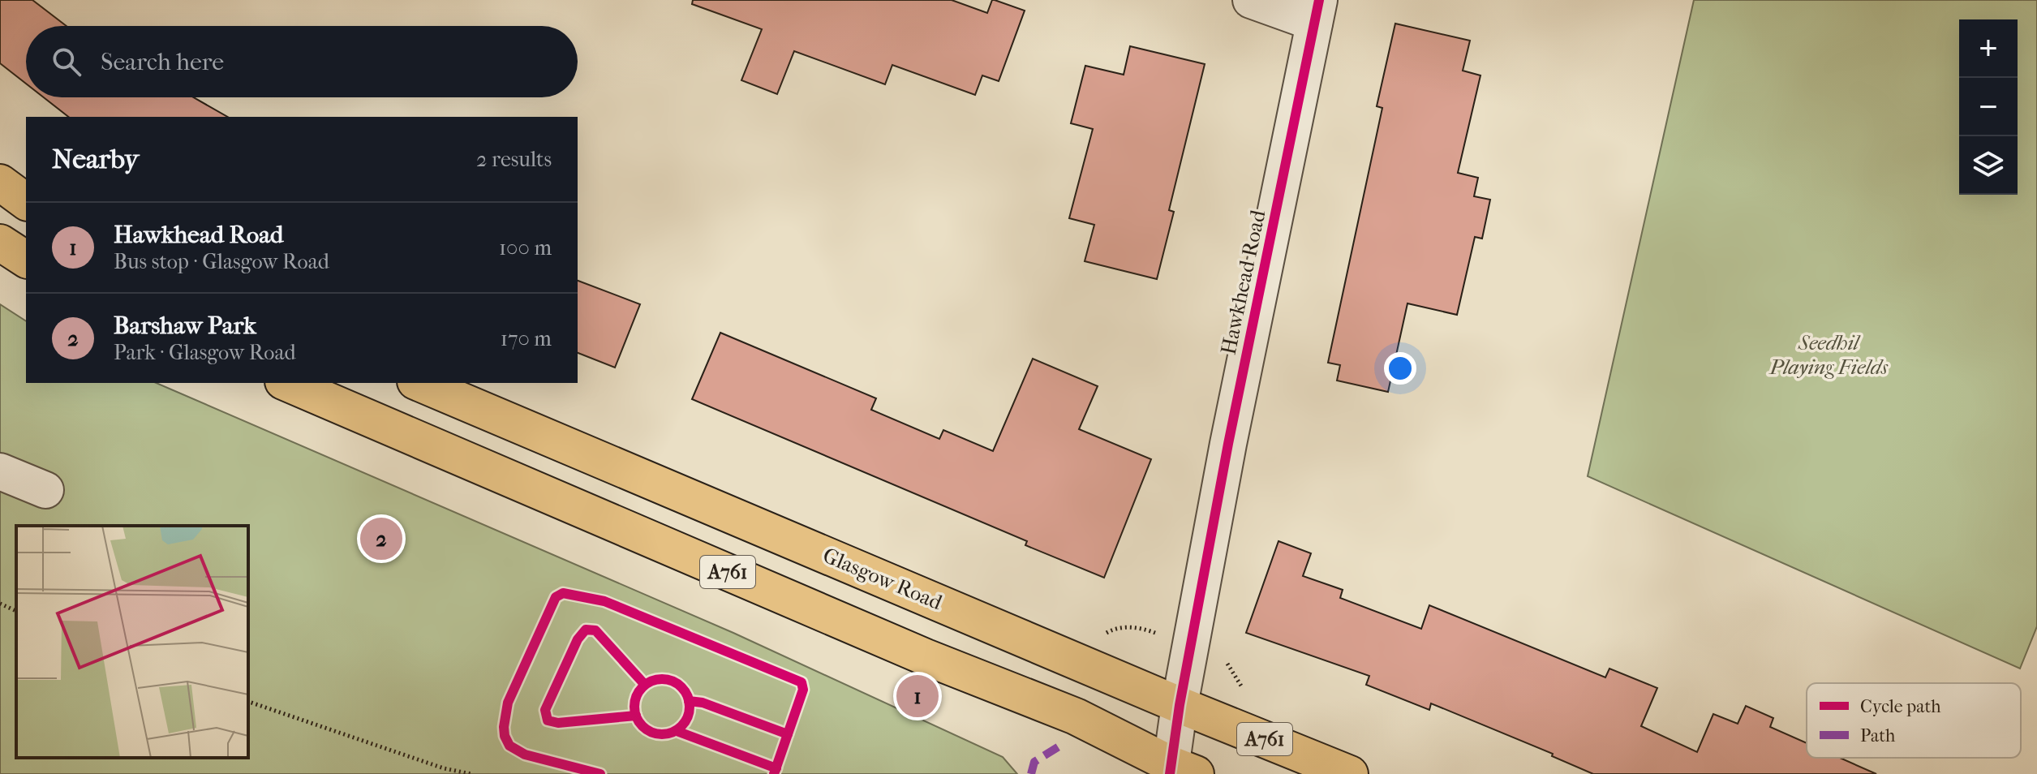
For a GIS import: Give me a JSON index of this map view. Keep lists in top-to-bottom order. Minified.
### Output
{"streets":{"main road":["A761","Glasgow Road"],"street":["Hawkhead Road"]},"crossings":[["Hawkhead Road","A761"],["Hawkhead Road","Glasgow Road"]],"parks":["Seedhil Playing Fields"],"legend":["Cycle path","Path"],"page":{"map_buttons":["+","−"],"search":"Search here","heading":["Nearby","2 results"],"list":[{"mark":"1","name":"Hawkhead Road","note":"Bus stop · Glasgow Road","value":"100 m"},{"mark":"2","name":"Barshaw Park","note":"Park · Glasgow Road","value":"170 m"}],"pins":["2","1"]}}
